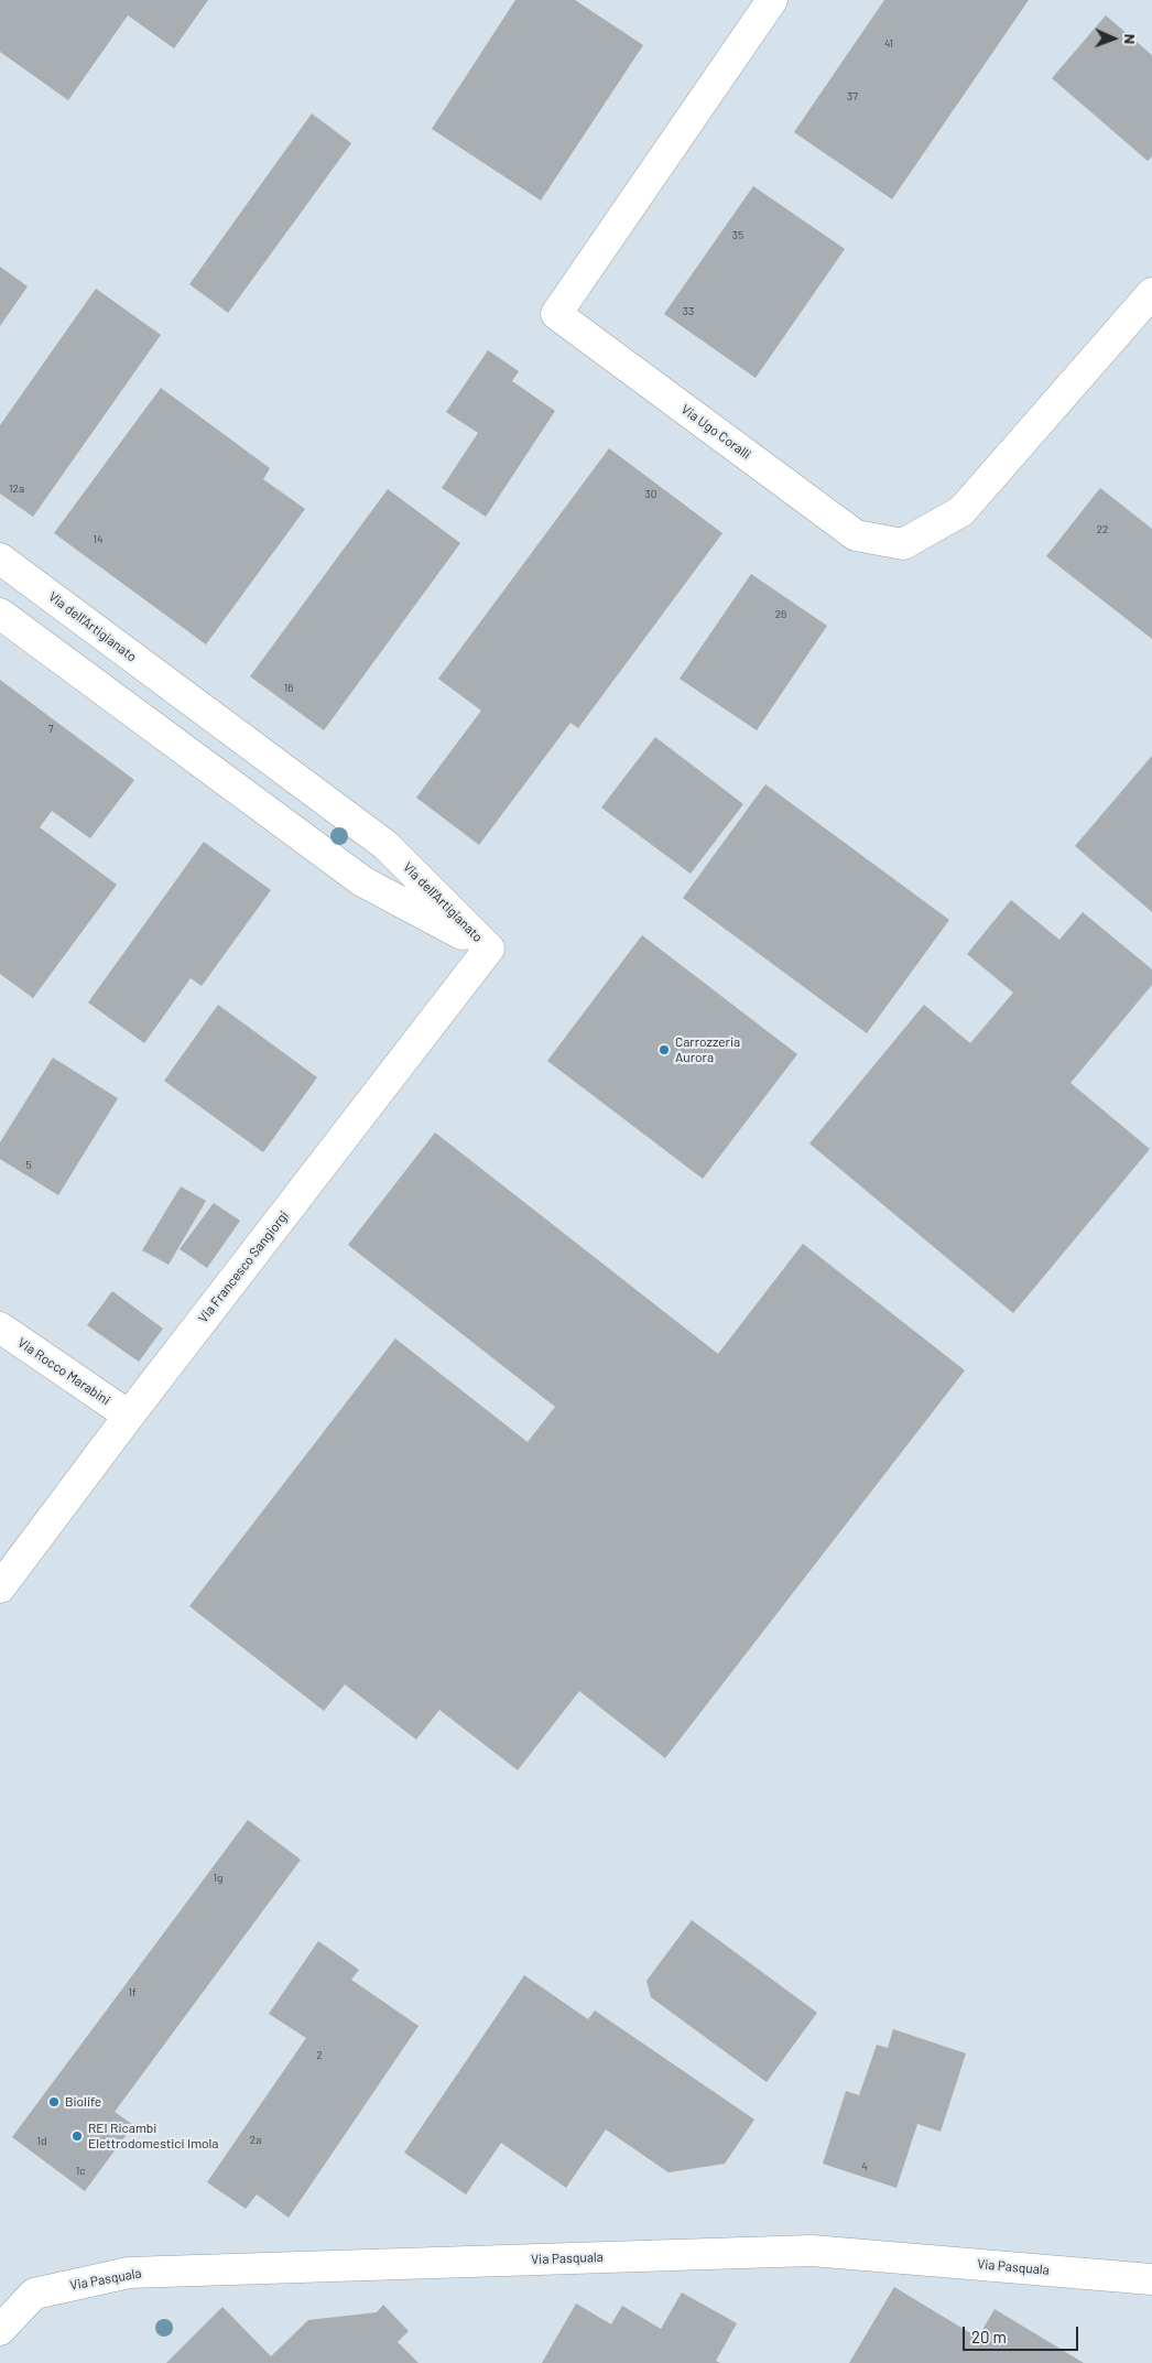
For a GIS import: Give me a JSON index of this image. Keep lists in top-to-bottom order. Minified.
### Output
{"streets":{"street":["Via Ugo Coralli","Via dell'Artigianato","Via Francesco Sangiorgi","Via Rocco Marabini","Via Pasquala"]},"crossings":[["Via dell'Artigianato","Via Francesco Sangiorgi"],["Via Francesco Sangiorgi","Via Rocco Marabini"]],"places":["Carrozzeria Aurora","Biolife","REI Ricambi Elettrodomestici Imola"],"house_numbers":["41","37","35","33","12a","30","22","14","26","16","7","5","1g","1f","2","2a","1d","4","1c"],"scale_bar":"20 m","north":"right"}
